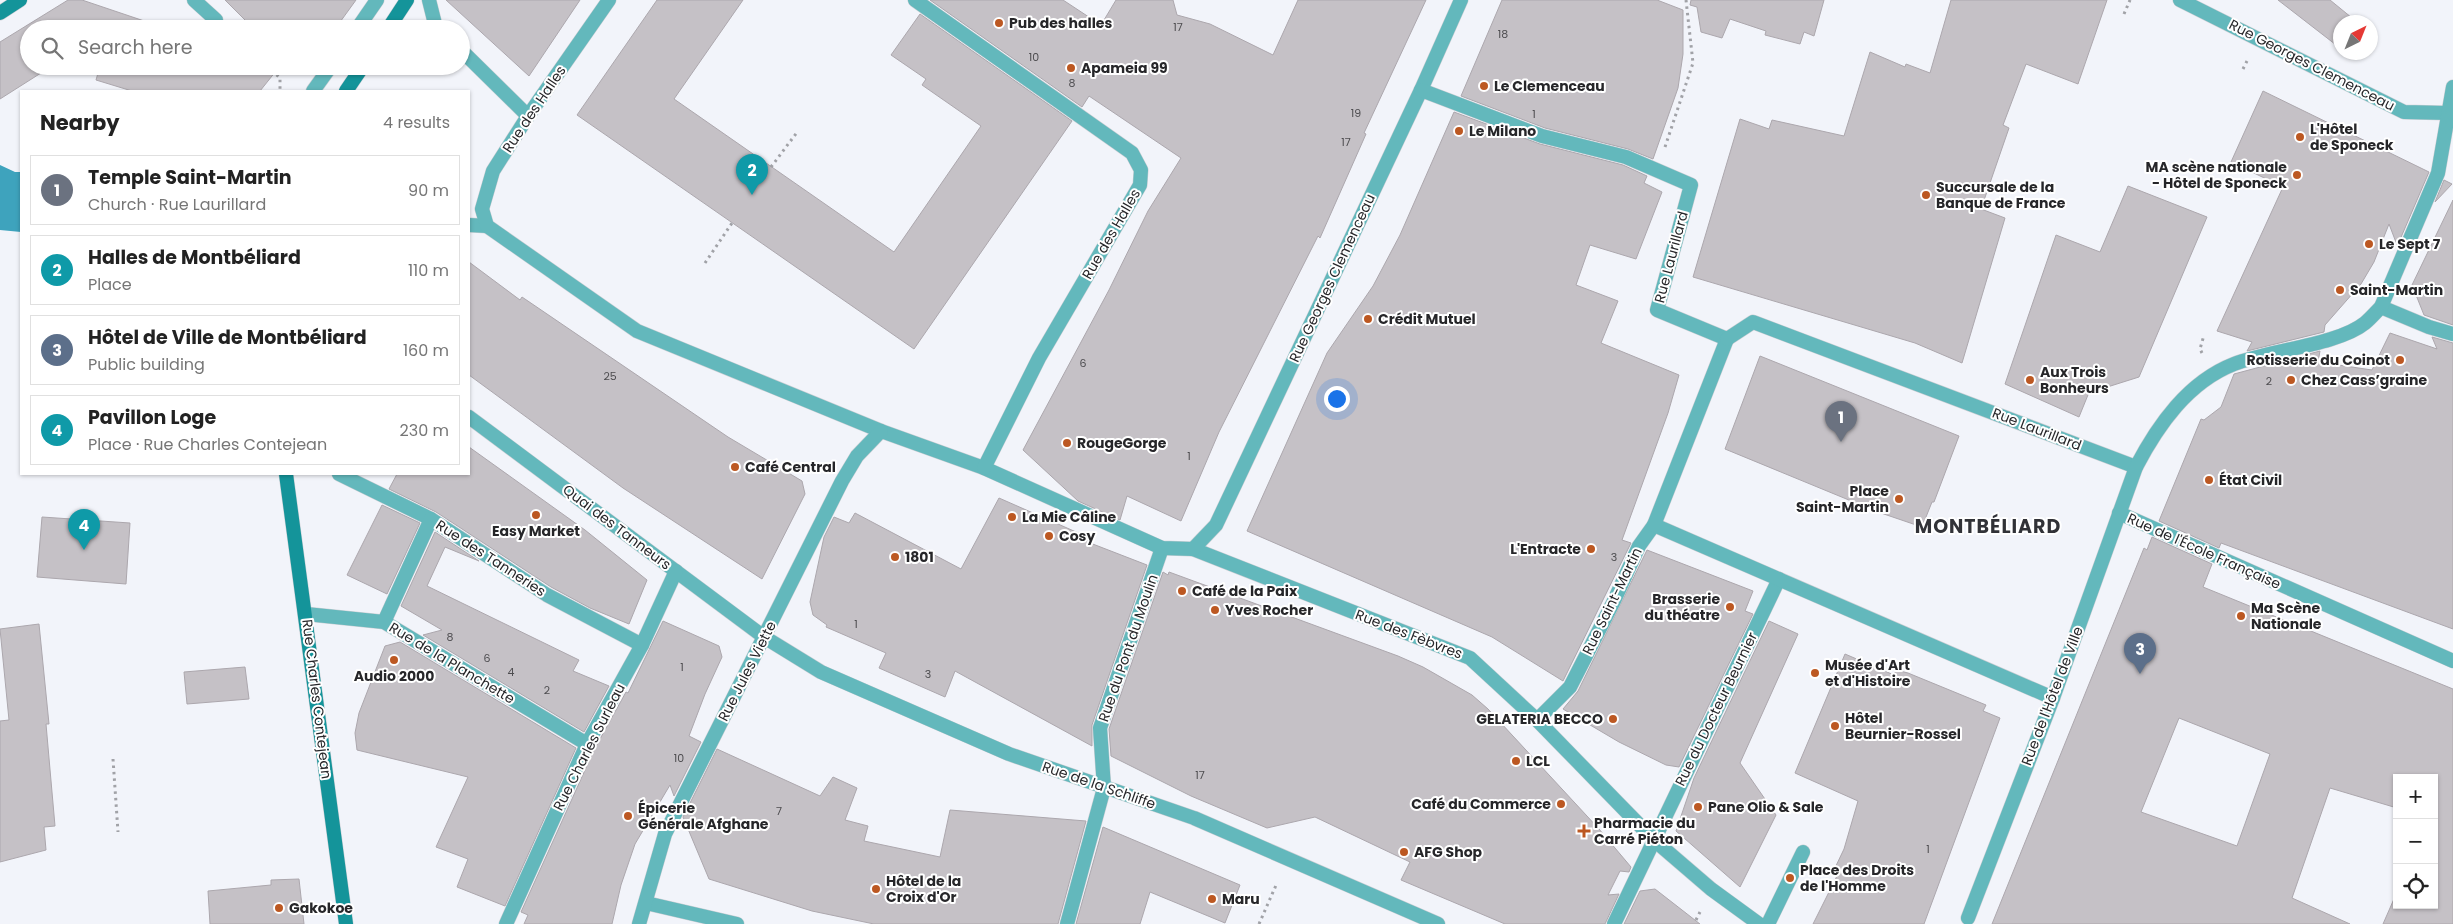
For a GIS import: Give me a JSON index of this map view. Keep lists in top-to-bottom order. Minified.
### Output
{"streets":{"main road":["Rue Charles Contejean"],"street":["Rue Georges Clemenceau","Rue des Halles","Rue Laurillard","Quai des Tanneurs","Rue de l'École Française","Rue des Tanneries","Rue Saint-Martin","Rue des Fèbvres","Rue du Pont du Moulin","Rue de la Planchette","Rue Jules Viette","Rue de l'Hôtel de Ville","Rue du Docteur Beurnier","Rue Charles Surleau","Rue de la Schliffe"]},"crossings":[["Rue Georges Clemenceau","Rue Laurillard"],["Rue Georges Clemenceau","Rue des Fèbvres"],["Rue des Halles","Rue des Fèbvres"],["Rue Laurillard","Rue Saint-Martin"],["Rue Laurillard","Rue de l'Hôtel de Ville"],["Quai des Tanneurs","Rue Jules Viette"],["Quai des Tanneurs","Rue Charles Surleau"],["Quai des Tanneurs","Rue de la Schliffe"],["Rue de l'École Française","Rue de l'Hôtel de Ville"],["Rue des Tanneries","Rue Charles Surleau"],["Rue Saint-Martin","Rue des Fèbvres"],["Rue des Fèbvres","Rue du Pont du Moulin"],["Rue des Fèbvres","Rue Jules Viette"],["Rue des Fèbvres","Rue du Docteur Beurnier"],["Rue du Pont du Moulin","Rue de la Schliffe"],["Rue de la Planchette","Rue Charles Contejean"],["Rue de la Planchette","Rue Charles Surleau"],["Rue Jules Viette","Rue de la Schliffe"]],"districts":["MONTBÉLIARD"],"places":{"other":["Pub des halles","Apameia 99","Le Clemenceau","Le Milano","L'Hôtel de Sponeck","MA scène nationale - Hôtel de Sponeck","Succursale de la Banque de France","Le Sept 7","Saint-Martin","Crédit Mutuel","Rotisserie du Coinot","Aux Trois Bonheurs","Chez Cass’graine","RougeGorge","Café Central","État Civil","Place Saint-Martin","Easy Market","La Mie Câline","Cosy","L'Entracte","1801","Café de la Paix","Brasserie du théatre","Yves Rocher","Ma Scène Nationale","Audio 2000","Musée d'Art et d'Histoire","GELATERIA BECCO","Hôtel Beurnier-Rossel","LCL","Café du Commerce","Pane Olio & Sale","Épicerie Générale Afghane","AFG Shop","Place des Droits de l'Homme","Hôtel de la Croix d'Or","Maru","Gakokoe"],"health":["Pharmacie du Carré Piéton"]},"house_numbers":["17","18","10","8","19","1","17","6","25","2","1","3","1","8","6","1","4","3","2","10","17","7","1"],"north":"top right","page":{"search":"Search here","heading":["Nearby","4 results"],"pins":["2","1","4","3"],"list":[{"mark":"1","name":"Temple Saint-Martin","note":"Church · Rue Laurillard","value":"90 m"},{"mark":"2","name":"Halles de Montbéliard","note":"Place","value":"110 m"},{"mark":"3","name":"Hôtel de Ville de Montbéliard","note":"Public building","value":"160 m"},{"mark":"4","name":"Pavillon Loge","note":"Place · Rue Charles Contejean","value":"230 m"}],"map_buttons":["+","−"]}}
